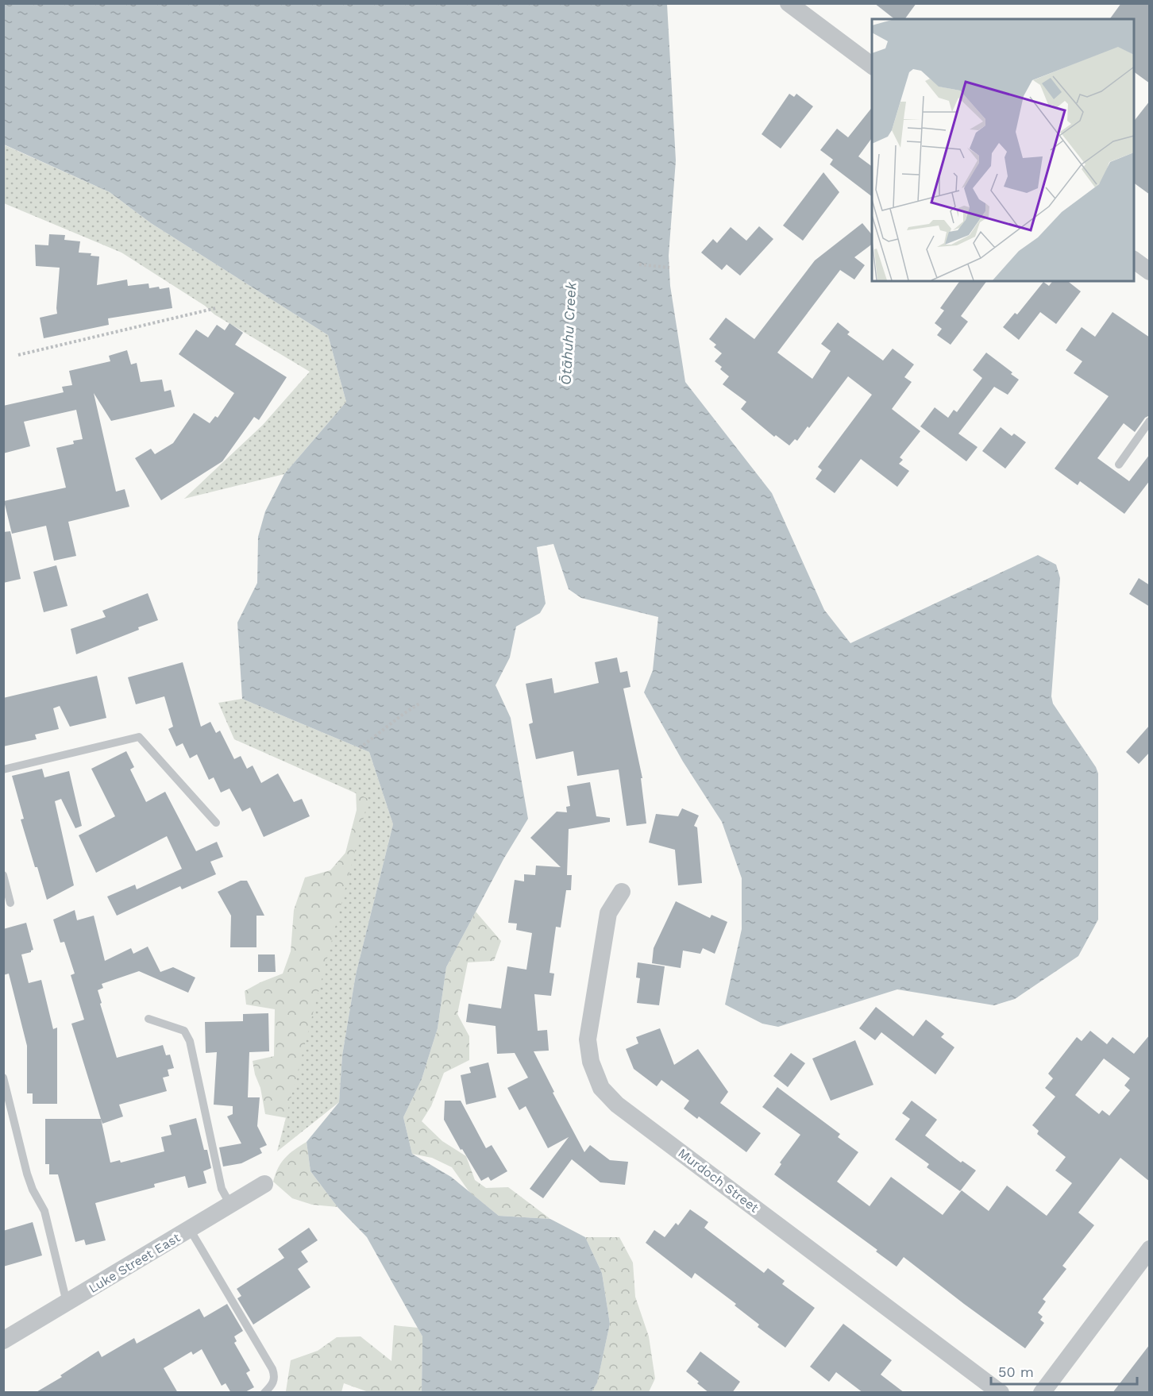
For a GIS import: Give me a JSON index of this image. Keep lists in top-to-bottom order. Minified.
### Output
{"streets":{"street":["Murdoch Street","Luke Street East"]},"water":["Ōtāhuhu Creek"],"scale_bar":"50 m"}
